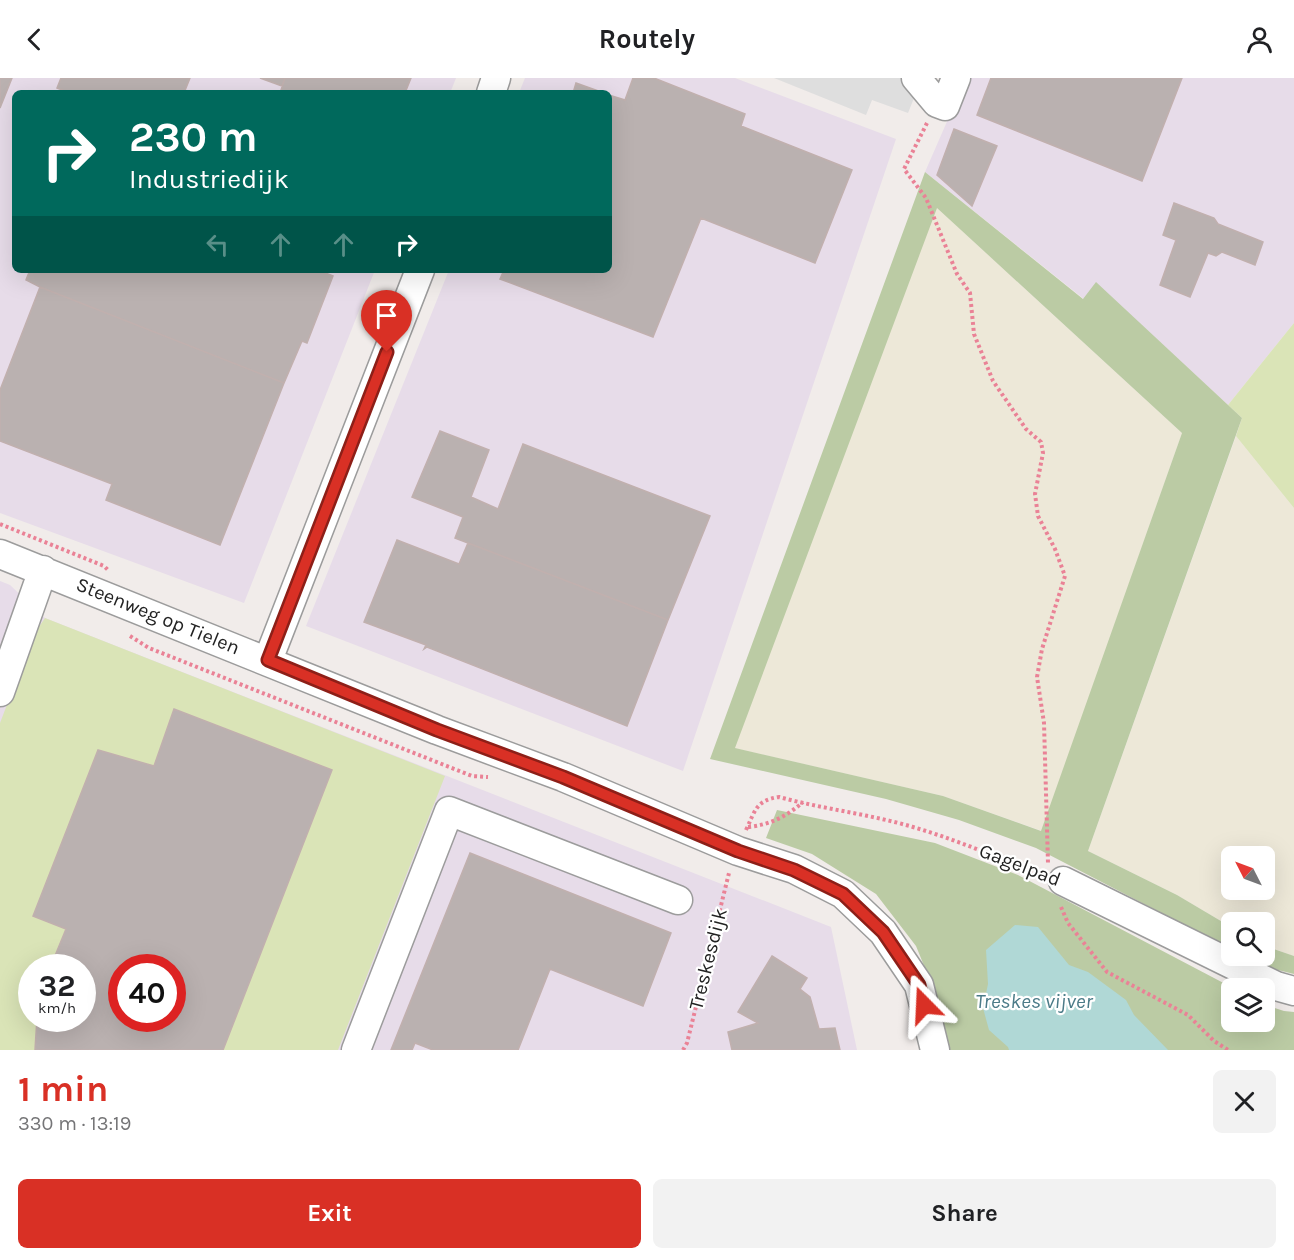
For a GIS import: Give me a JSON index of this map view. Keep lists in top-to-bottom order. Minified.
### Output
{"streets":{"street":["Steenweg op Tielen","Gagelpad"],"path":["Treskesdijk"]},"water":["Treskes vijver"],"north":"top left","page":{"header":"Routely","turn":["230 m","Industriedijk"],"speed":"32 km/h","limit":"40","heading":["1 min","330 m · 13:19"],"buttons":["Exit","Share"]}}
